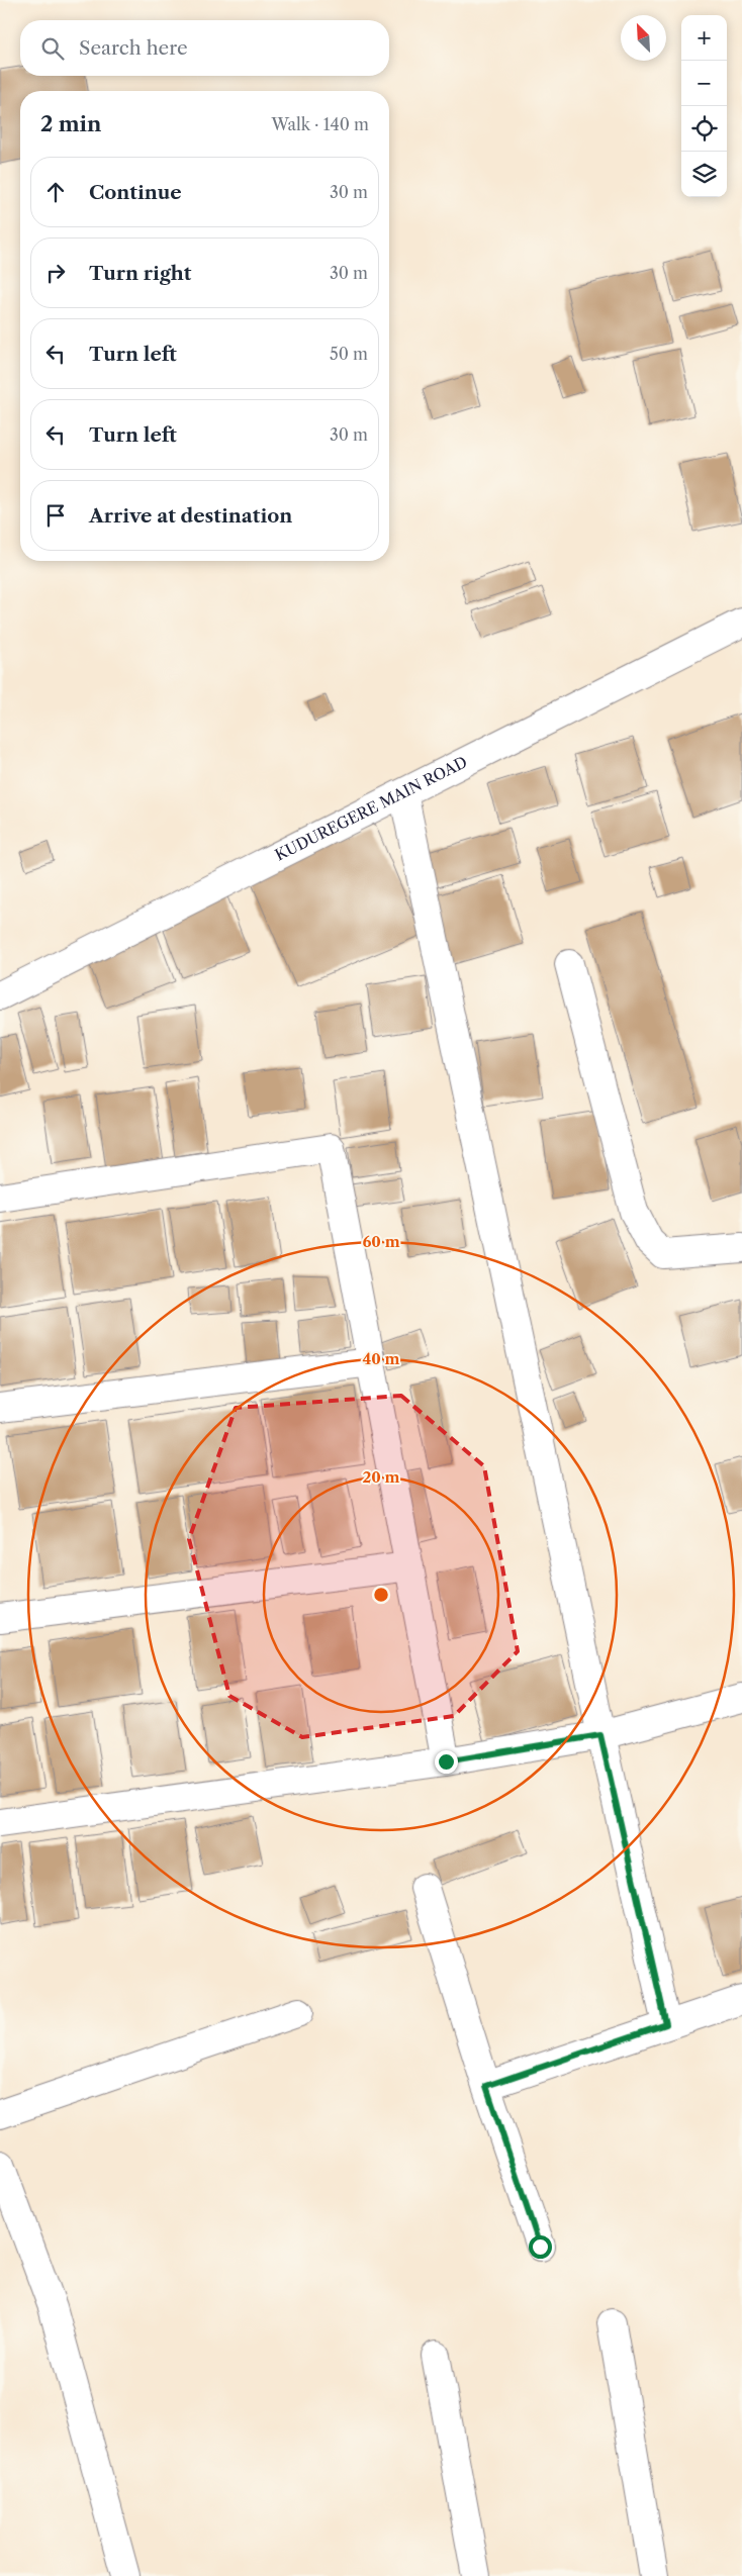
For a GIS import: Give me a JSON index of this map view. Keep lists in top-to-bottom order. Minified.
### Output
{"streets":{"street":["KUDUREGERE MAIN ROAD"]},"north":"top left","page":{"map_buttons":["+","−"],"search":"Search here","heading":["2 min","Walk · 140 m"],"list":[["Continue","30 m"],["Turn right","30 m"],["Turn left","50 m"],["Turn left","30 m"],"Arrive at destination"]},"rings":["60 m","40 m","20 m"]}
